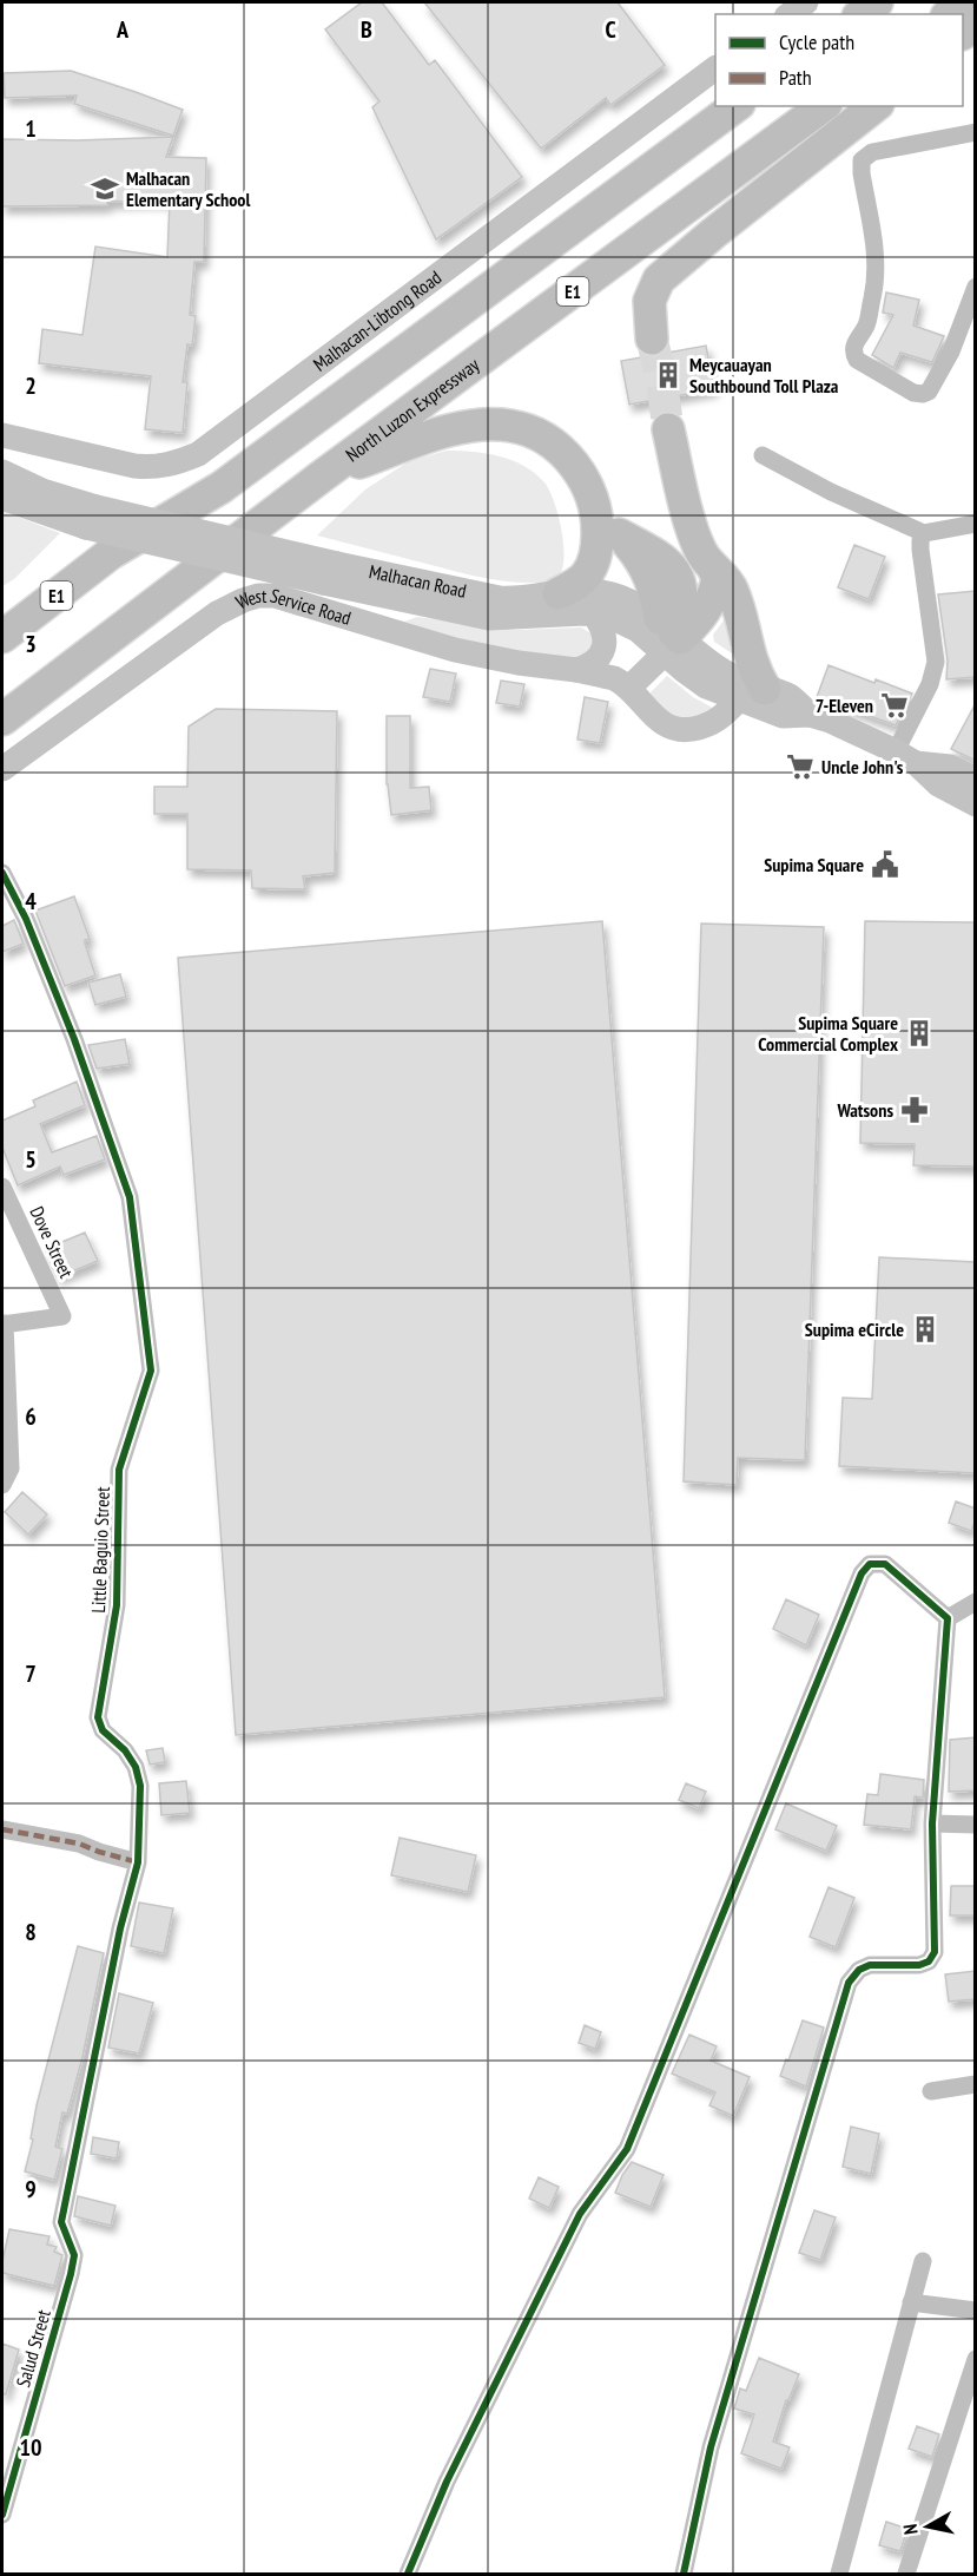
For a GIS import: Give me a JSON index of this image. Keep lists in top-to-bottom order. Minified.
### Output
{"streets":{"highway":["E1","North Luzon Expressway"],"main road":["Malhacan-Libtong Road","Malhacan Road","West Service Road"],"street":["Dove Street","Little Baguio Street","Salud Street"]},"crossings":[["Little Baguio Street","Salud Street"]],"places":{"school or university":["Malhacan Elementary School"],"building":["Meycauayan Southbound Toll Plaza","Supima Square Commercial Complex","Supima eCircle"],"supermarket":["7-Eleven","Uncle John's"],"public building":["Supima Square"],"pharmacy":["Watsons"]},"legend":["Cycle path","Path"],"north":"left","grid":{"columns":["A","B","C"],"rows":["1","2","3","4","5","6","7","8","9","10"]}}
